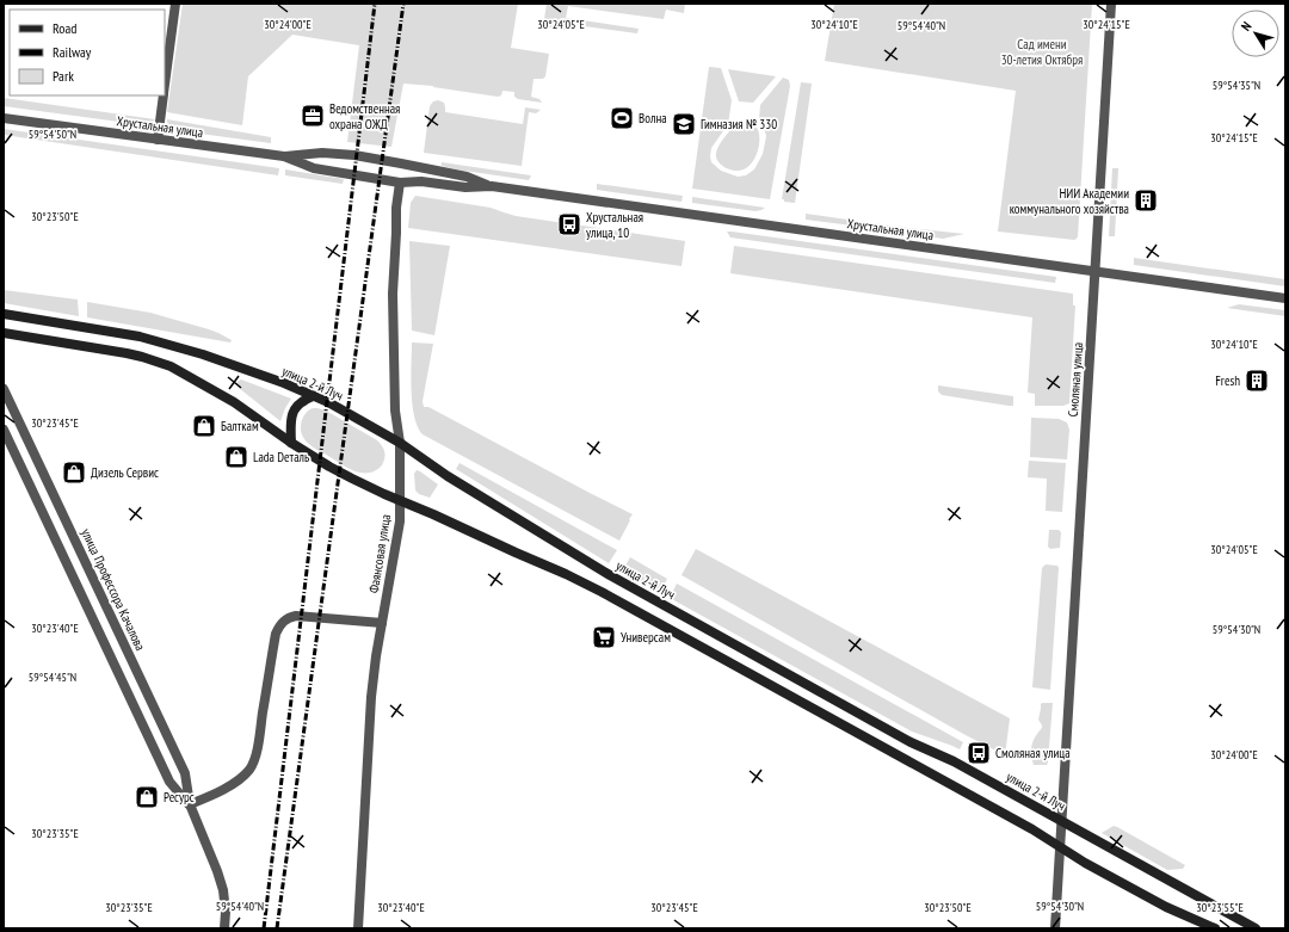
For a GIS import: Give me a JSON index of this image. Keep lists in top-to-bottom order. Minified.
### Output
{"streets":{"main road":["улица 2-й Луч"],"street":["Хрустальная улица","Смоляная улица","Фаянсовая улица","улица Профессора Качалова"]},"crossings":[["Хрустальная улица","Смоляная улица"],["Хрустальная улица","Фаянсовая улица"],["Смоляная улица","улица 2-й Луч"],["улица 2-й Луч","Фаянсовая улица"]],"parks":["Сад имени 30-летия Октября"],"places":{"office":["Ведомственная охрана ОЖД"],"sports":["Волна"],"school or university":["Гимназия № 330"],"building":["НИИ Академии коммунального хозяйства","Fresh"],"bus stop":["Хрустальная улица, 10","Смоляная улица"],"shop":["Балткам","Lada Dеталь","Дизель Сервис","Ресурс"],"supermarket":["Универсам"]},"legend":["Road","Railway","Park"],"north":"top left","coordinates":["30°24'00\"E","30°24'05\"E","30°24'10\"E","30°24'15\"E","59°54'40\"N","59°54'35\"N","59°54'50\"N","30°23'50\"E","30°23'45\"E","30°23'40\"E","59°54'30\"N","59°54'45\"N","30°23'35\"E","30°23'55\"E"]}
